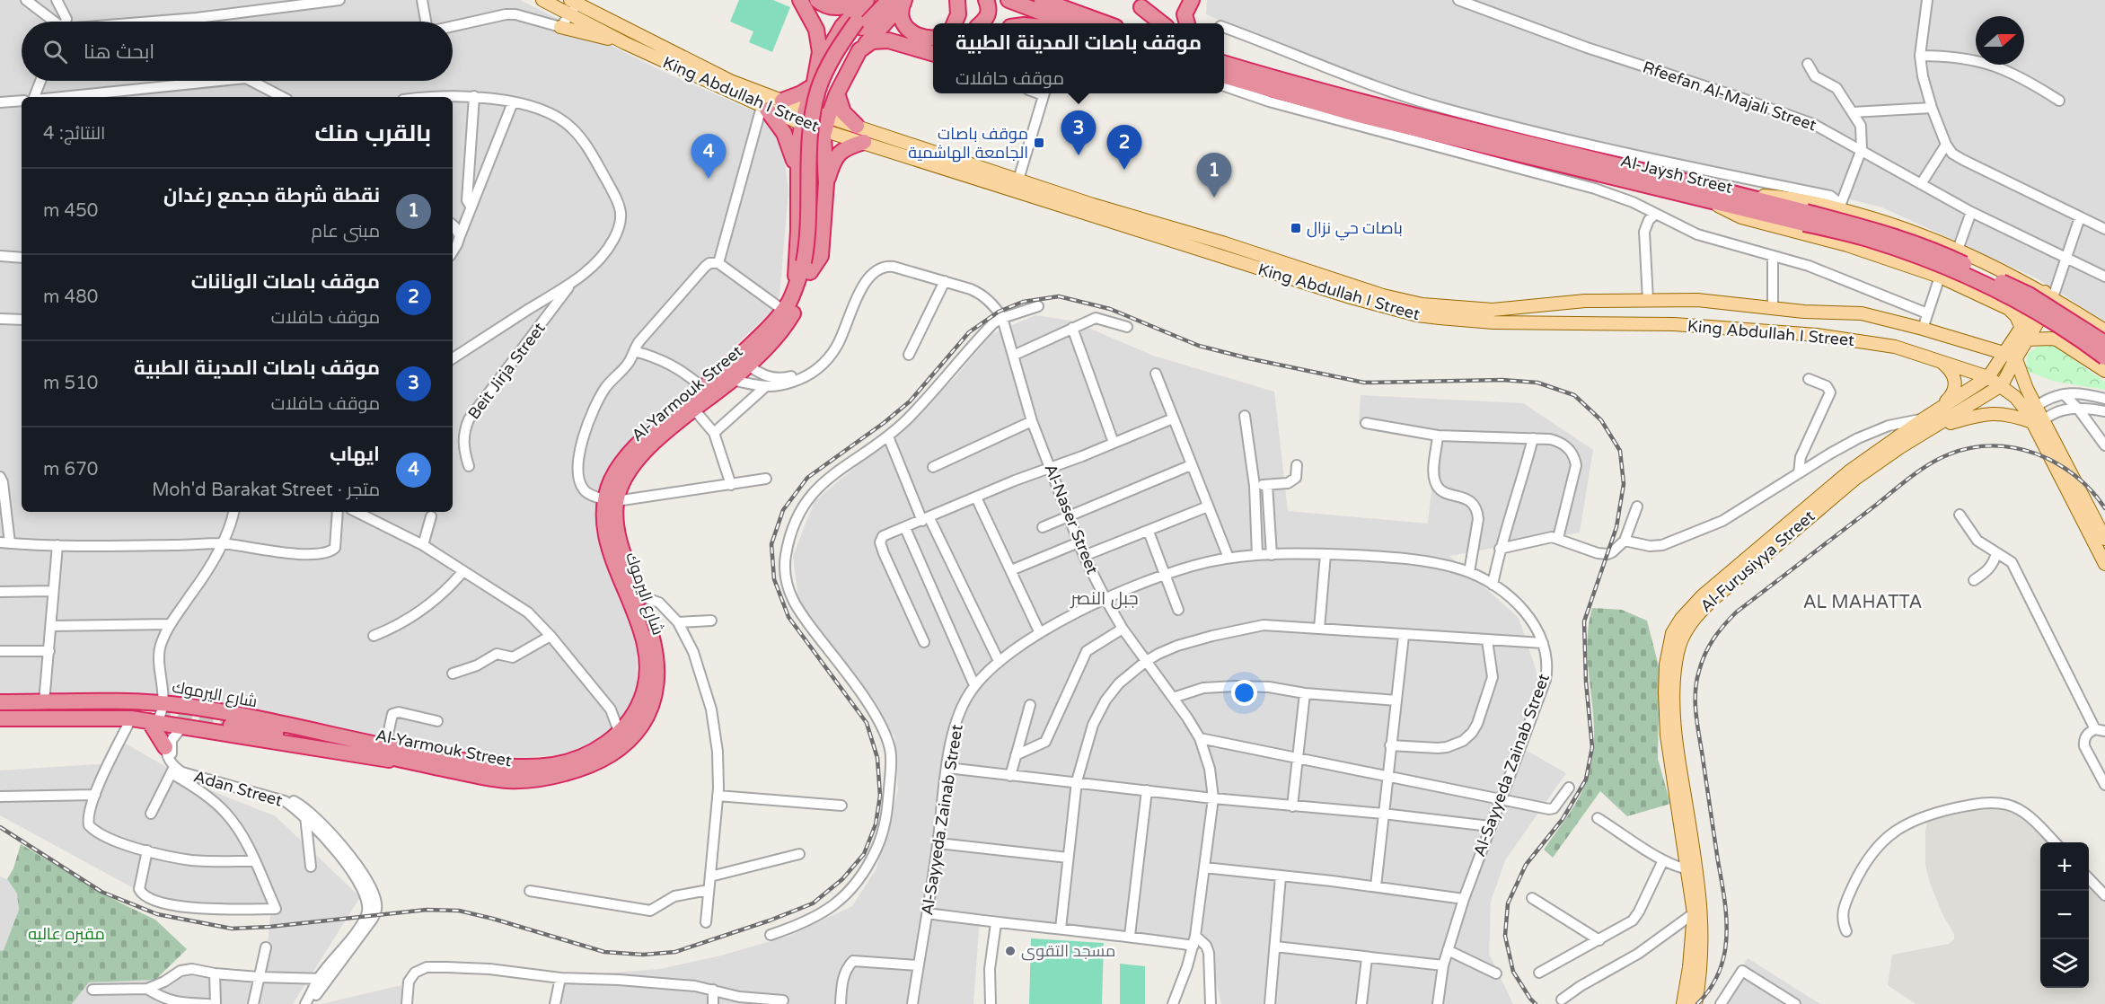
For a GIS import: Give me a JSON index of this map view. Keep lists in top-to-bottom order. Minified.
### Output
{"streets":{"highway":["Al-Jaysh Street","Al-Yarmouk Street","شارع اليرموك"],"main road":["King Abdullah I Street","Al-Furusiyya Street"],"street":["Rfeefan Al-Majali Street","Beit Jirja Street","Al-Naser Street","Al-Sayyeda Zainab Street","Adan Street"]},"crossings":[["King Abdullah I Street","Al-Furusiyya Street"],["Rfeefan Al-Majali Street","Al-Furusiyya Street"],["Al-Yarmouk Street","Al-Naser Street"],["Al-Yarmouk Street","شارع اليرموك"],["Al-Naser Street","Al-Sayyeda Zainab Street"],["شارع اليرموك","Adan Street"]],"districts":["جبل النصر","AL MAHATTA"],"parks":["مقبره عاليه"],"places":{"transit":["موقف باصات الجامعة الهاشمية","باصات حي نزال"],"other":["مسجد التقوى"]},"north":"right","page":{"search":"ابحث هنا","popup":["موقف باصات المدينة الطبية","موقف حافلات"],"heading":["بالقرب منك","النتائج: 4"],"pins":["3","2","4","1"],"list":[{"mark":"1","name":"نقطة شرطة مجمع رغدان","note":"مبنى عام","value":"450 m"},{"mark":"2","name":"موقف باصات الونانات","note":"موقف حافلات","value":"480 m"},{"mark":"3","name":"موقف باصات المدينة الطبية","note":"موقف حافلات","value":"510 m"},{"mark":"4","name":"ايهاب","note":"متجر · Moh'd Barakat Street","value":"670 m"}],"map_buttons":["+","−"]}}
